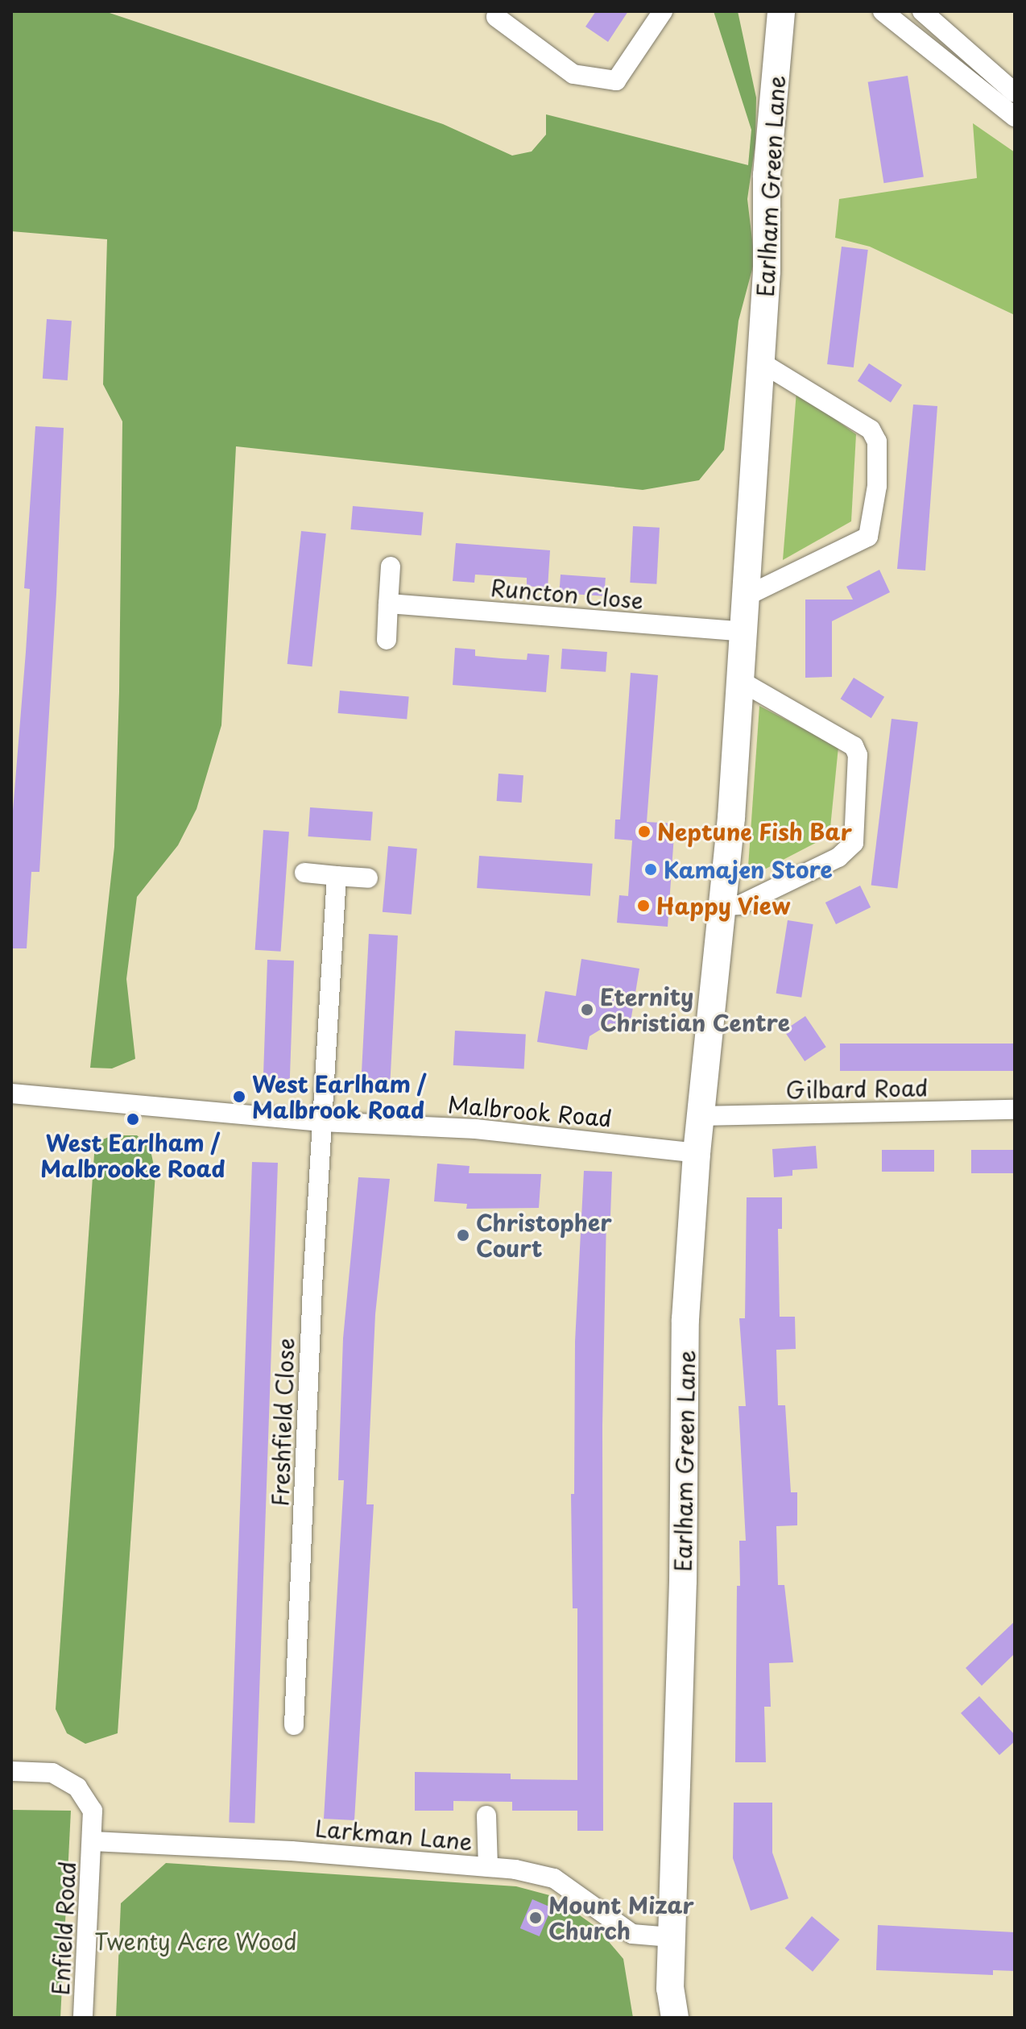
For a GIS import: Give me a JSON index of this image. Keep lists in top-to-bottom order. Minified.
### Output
{"streets":{"street":["Earlham Green Lane","Runcton Close","Gilbard Road","Malbrook Road","Freshfield Close","Larkman Lane","Enfield Road"]},"crossings":[["Earlham Green Lane","Runcton Close"],["Earlham Green Lane","Gilbard Road"],["Earlham Green Lane","Malbrook Road"],["Earlham Green Lane","Larkman Lane"],["Malbrook Road","Freshfield Close"],["Larkman Lane","Enfield Road"]],"parks":["Twenty Acre Wood"],"places":["Neptune Fish Bar","Kamajen Store","Happy View","Eternity Christian Centre","West Earlham / Malbrook Road","West Earlham / Malbrooke Road","Christopher Court","Mount Mizar Church"]}
